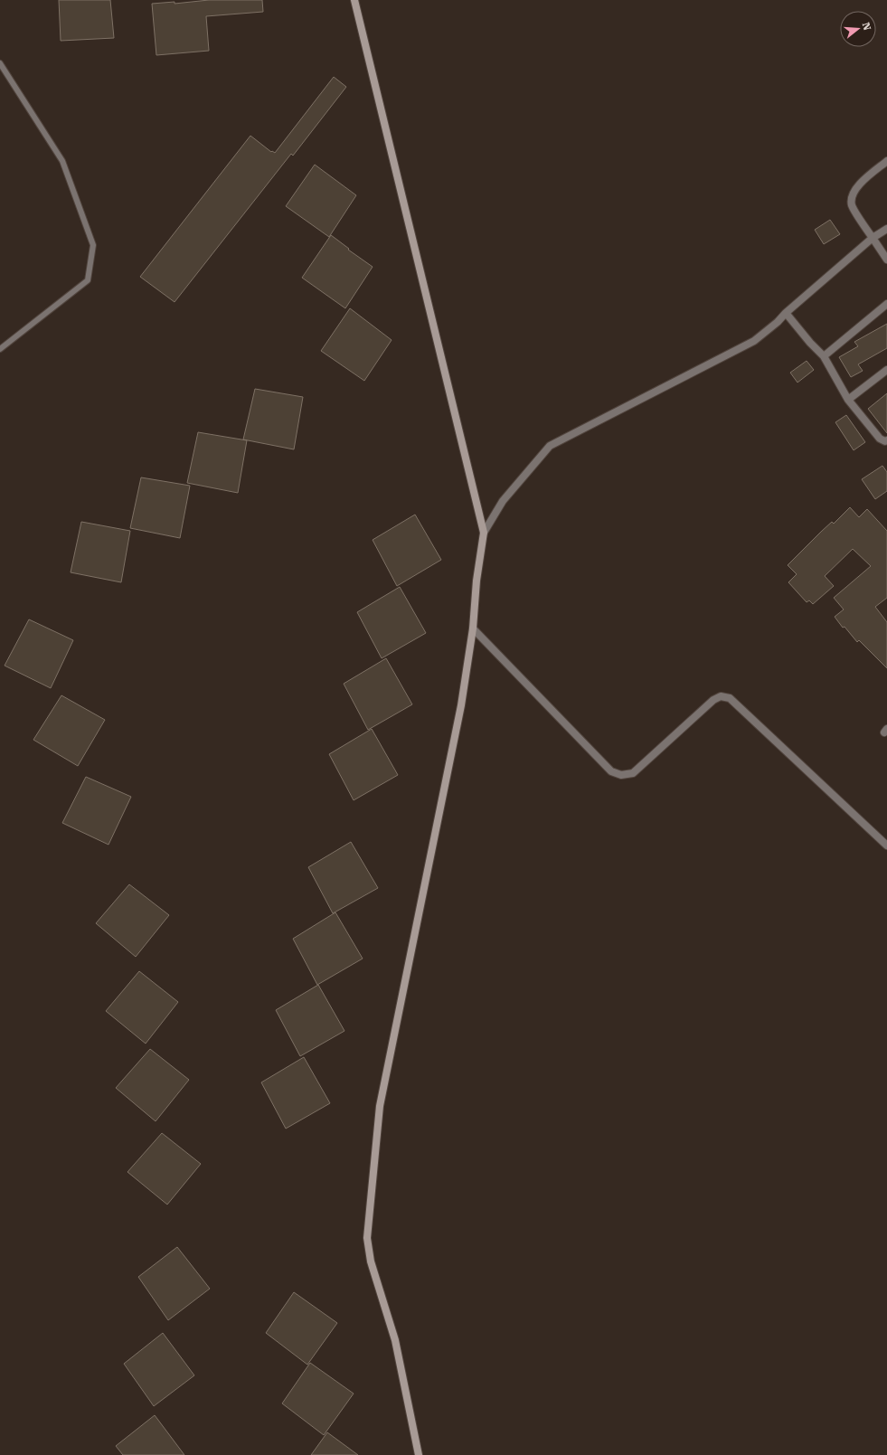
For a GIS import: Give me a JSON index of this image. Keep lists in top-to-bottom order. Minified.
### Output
{"north":"right"}
